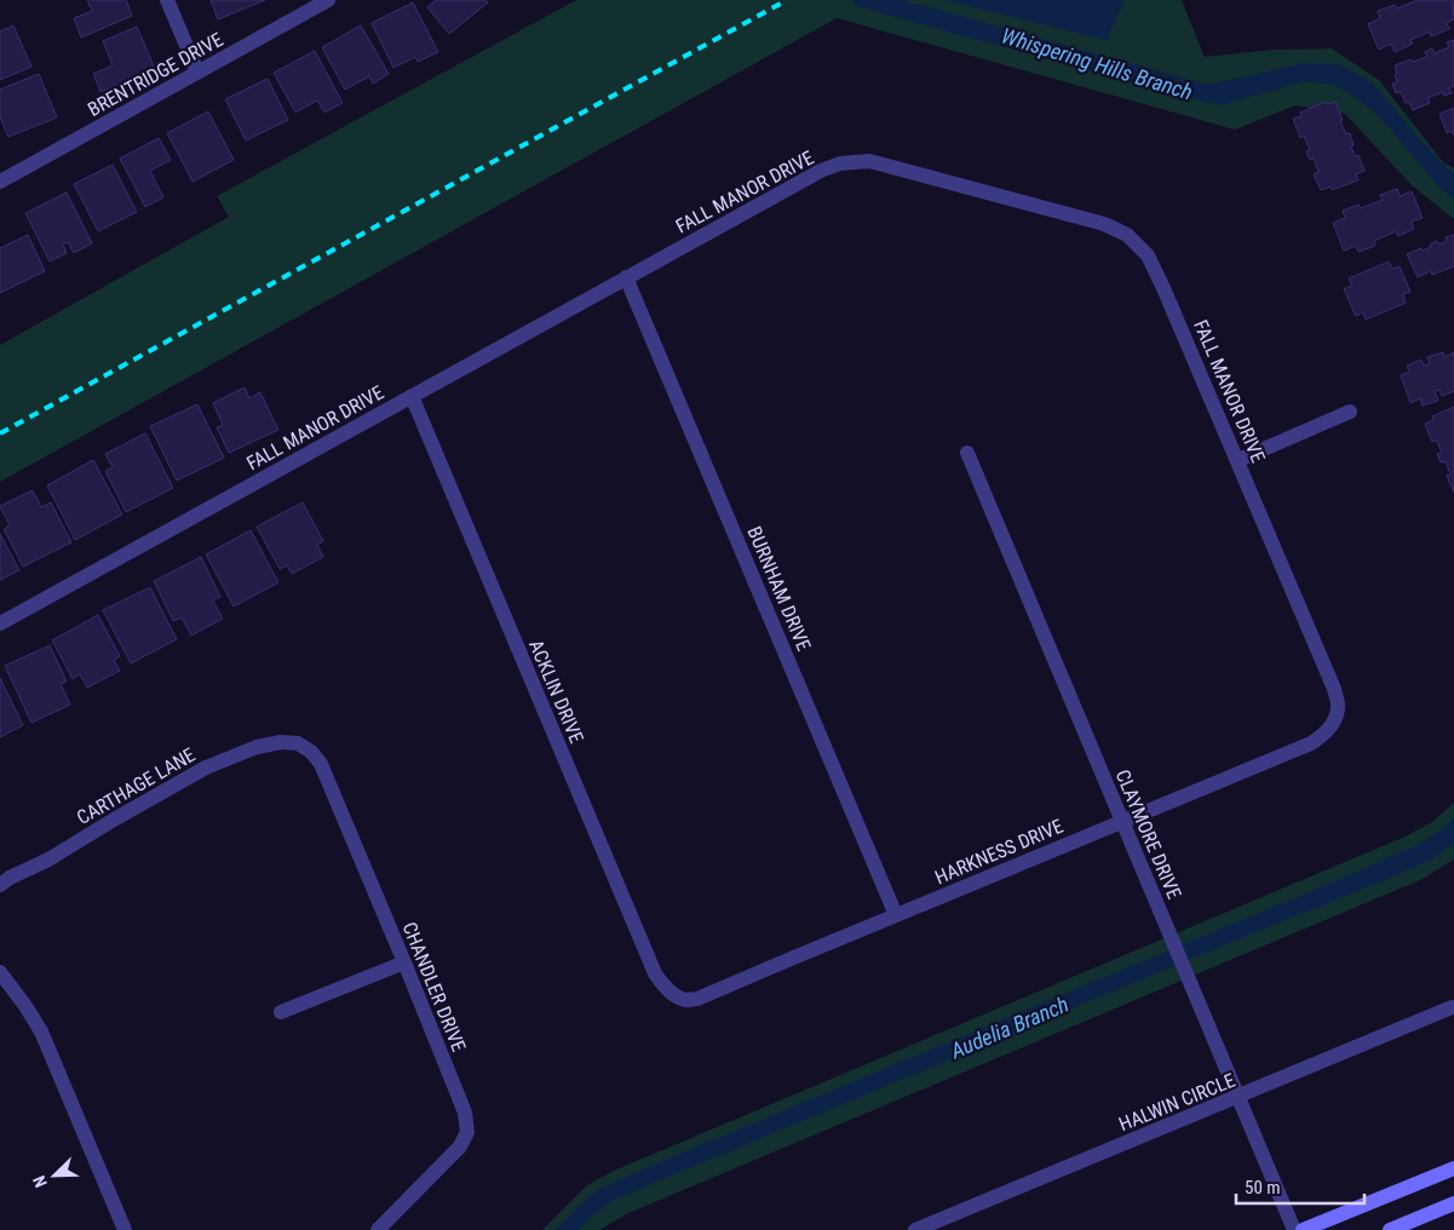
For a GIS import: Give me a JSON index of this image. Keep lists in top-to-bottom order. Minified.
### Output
{"streets":{"street":["BRENTRIDGE DRIVE","FALL MANOR DRIVE","BURNHAM DRIVE","ACKLIN DRIVE","CARTHAGE LANE","CLAYMORE DRIVE","HARKNESS DRIVE","CHANDLER DRIVE","HALWIN CIRCLE"]},"crossings":[["FALL MANOR DRIVE","BURNHAM DRIVE"],["FALL MANOR DRIVE","ACKLIN DRIVE"],["FALL MANOR DRIVE","HARKNESS DRIVE"],["BURNHAM DRIVE","HARKNESS DRIVE"],["ACKLIN DRIVE","HARKNESS DRIVE"],["CARTHAGE LANE","CHANDLER DRIVE"],["CLAYMORE DRIVE","HARKNESS DRIVE"],["CLAYMORE DRIVE","HALWIN CIRCLE"]],"water":["Whispering Hills Branch","Audelia Branch"],"scale_bar":"50 m","north":"bottom left"}
